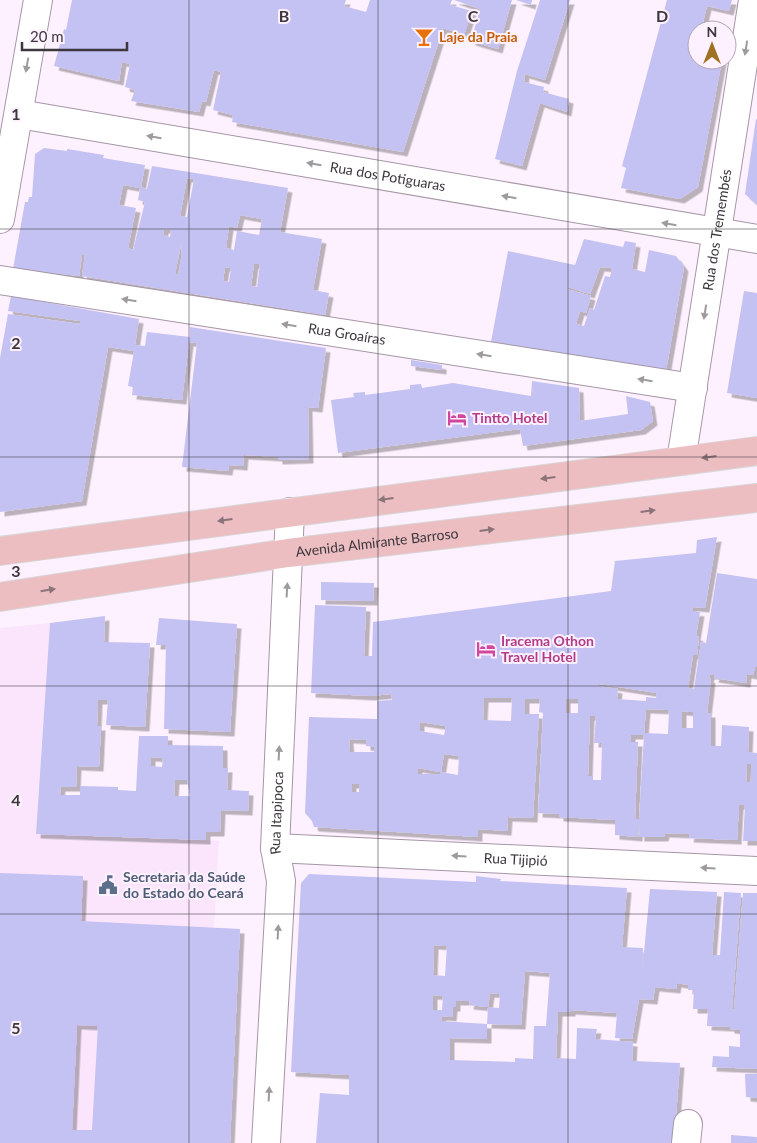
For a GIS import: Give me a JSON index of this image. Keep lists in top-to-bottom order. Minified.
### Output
{"streets":{"main road":["Avenida Almirante Barroso"],"street":["Rua dos Potiguaras","Rua dos Tremembés","Rua Groaíras","Rua Itapipoca","Rua Tijipió"]},"crossings":[["Rua dos Potiguaras","Rua dos Tremembés"],["Rua dos Tremembés","Rua Groaíras"],["Avenida Almirante Barroso","Rua Itapipoca"],["Rua Itapipoca","Rua Tijipió"]],"one_way":["Rua dos Potiguaras","Rua dos Tremembés","Rua Groaíras","Rua Itapipoca","Rua Tijipió"],"places":{"bar":["Laje da Praia"],"hotel":["Tintto Hotel","Iracema Othon Travel Hotel"],"public building":["Secretaria da Saúde do Estado do Ceará"]},"scale_bar":"20 m","north":"top","grid":{"columns":["B","C","D"],"rows":["1","2","3","4","5"]}}
